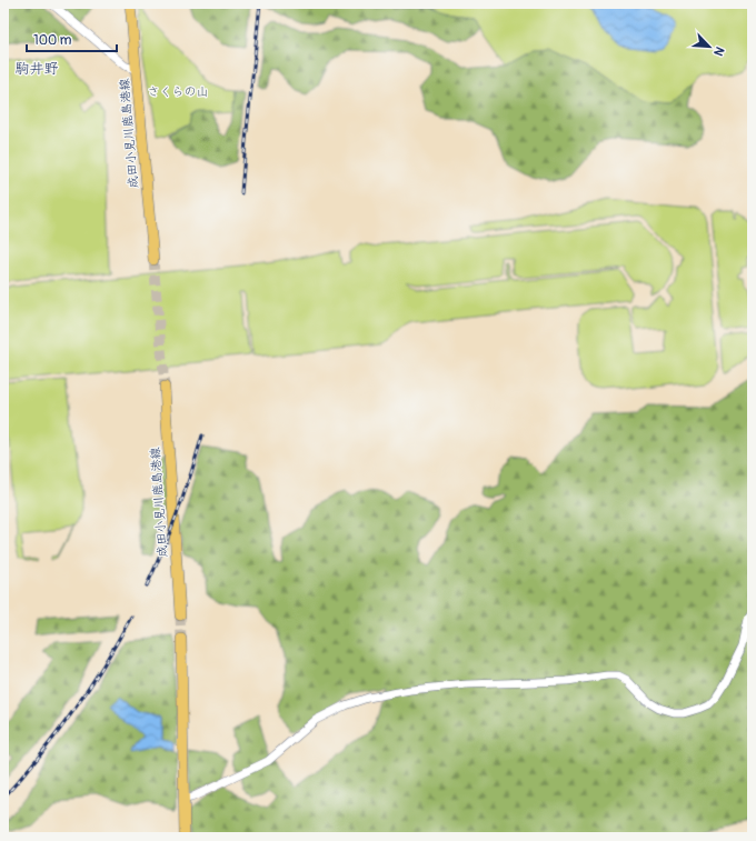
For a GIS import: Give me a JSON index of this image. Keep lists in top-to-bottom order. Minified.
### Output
{"streets":{"main road":["成田小見川鹿島港線"]},"districts":["駒井野"],"parks":["さくらの山"],"scale_bar":"100 m","north":"bottom right"}
